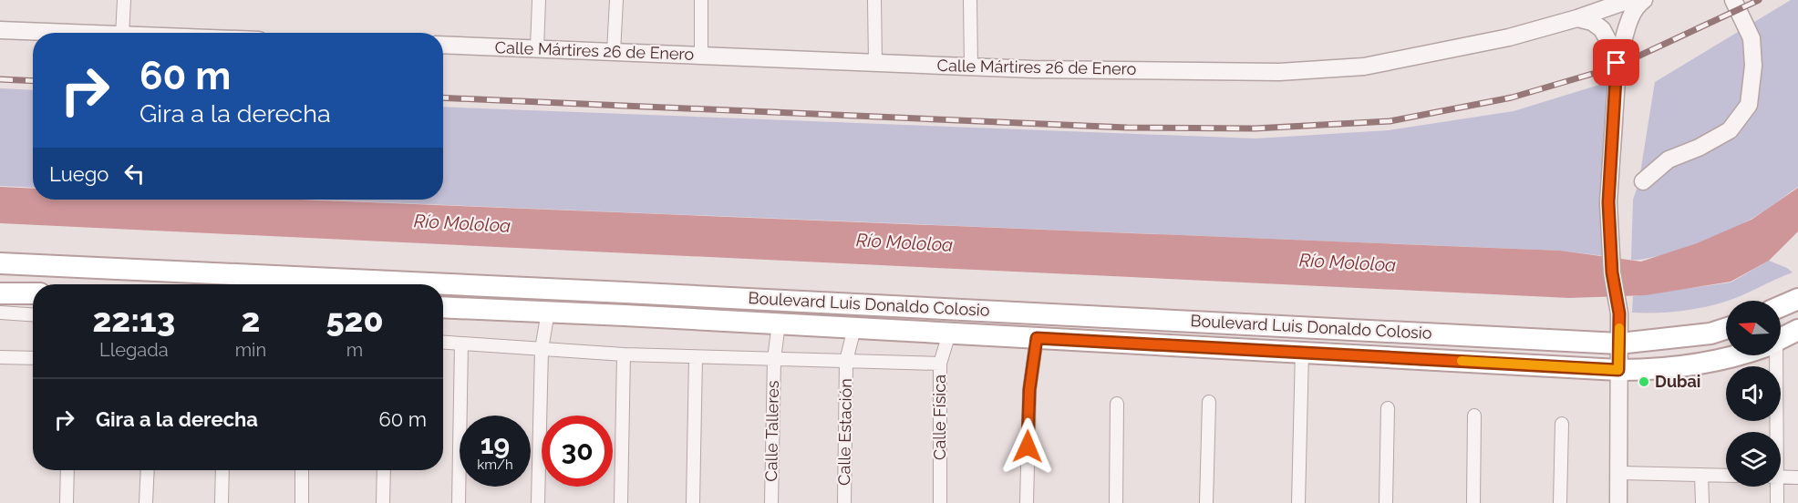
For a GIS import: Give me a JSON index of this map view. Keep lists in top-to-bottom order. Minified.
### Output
{"streets":{"main road":["Boulevard Luis Donaldo Colosio"],"street":["Calle Mártires 26 de Enero","Calle Física","Calle Talleres","Calle Estación"]},"crossings":[["Boulevard Luis Donaldo Colosio","Calle Física"],["Boulevard Luis Donaldo Colosio","Calle Talleres"],["Boulevard Luis Donaldo Colosio","Calle Estación"]],"water":["Río Mololoa"],"places":["Dubai"],"north":"left","page":{"turn":["60 m","Gira a la derecha"],"then":"Luego","eta":["22:13","Llegada","2","min","520","m"],"list":[{"name":"Gira a la derecha","value":"60 m"}],"speed":"19 km/h","limit":"30"}}
